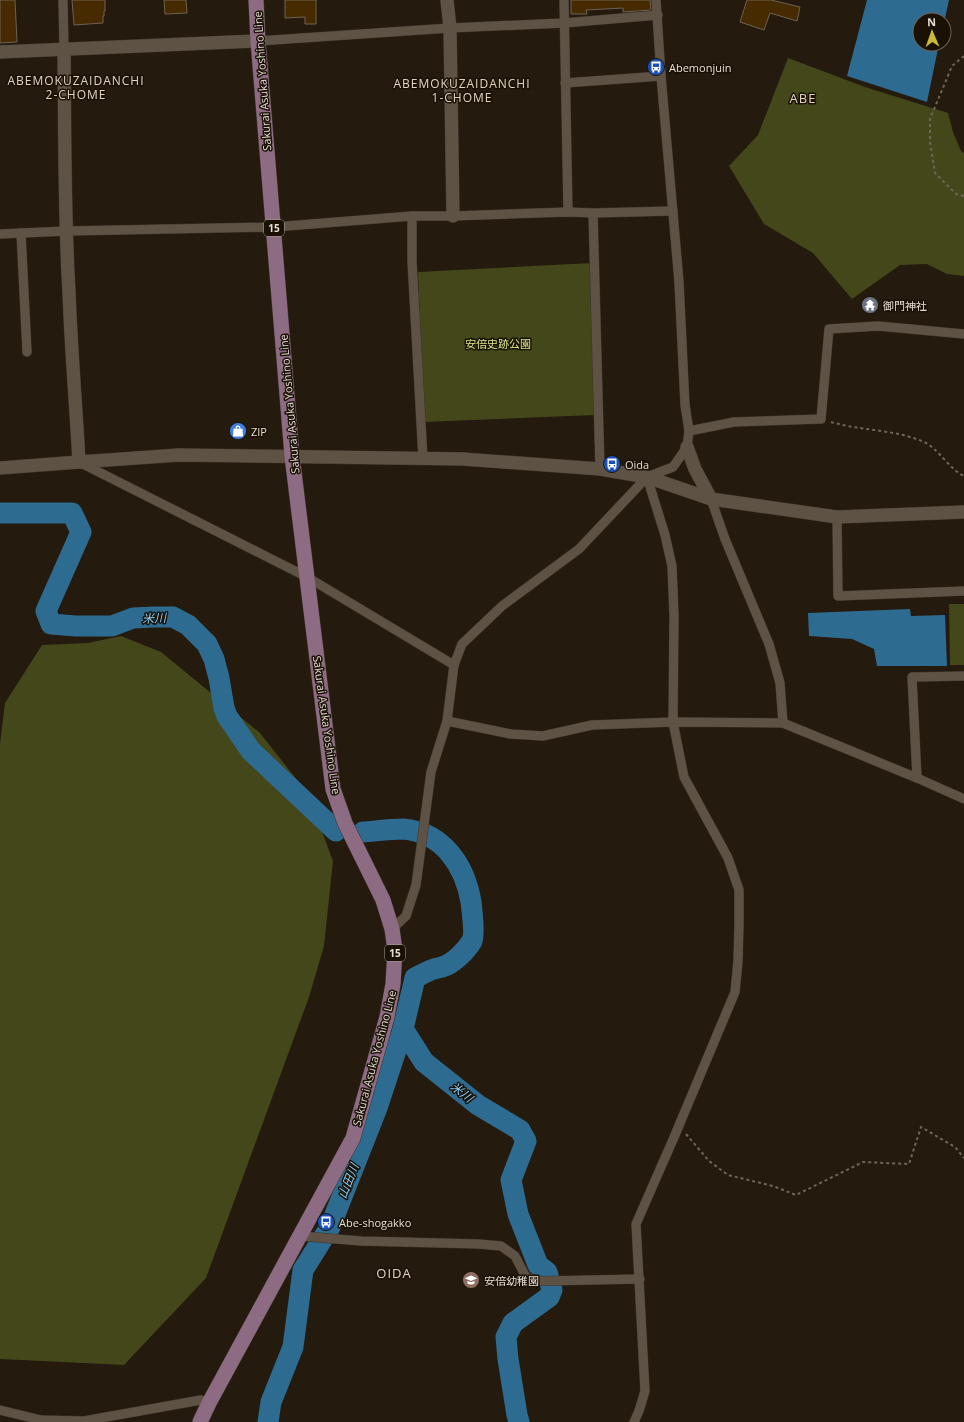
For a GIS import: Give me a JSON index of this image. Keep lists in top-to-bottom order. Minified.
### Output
{"streets":{"main road":["Sakurai Asuka Yoshino Line","15"]},"districts":["ABEMOKUZAIDANCHI 2-CHOME","ABEMOKUZAIDANCHI 1-CHOME","ABE","OIDA"],"water":["米川","山田川"],"parks":["安倍史跡公園"],"places":{"bus stop":["Abemonjuin","Oida","Abe-shogakko"],"temple":["御門神社"],"shop":["ZIP"],"school or university":["安倍幼稚園"]},"north":"top"}
